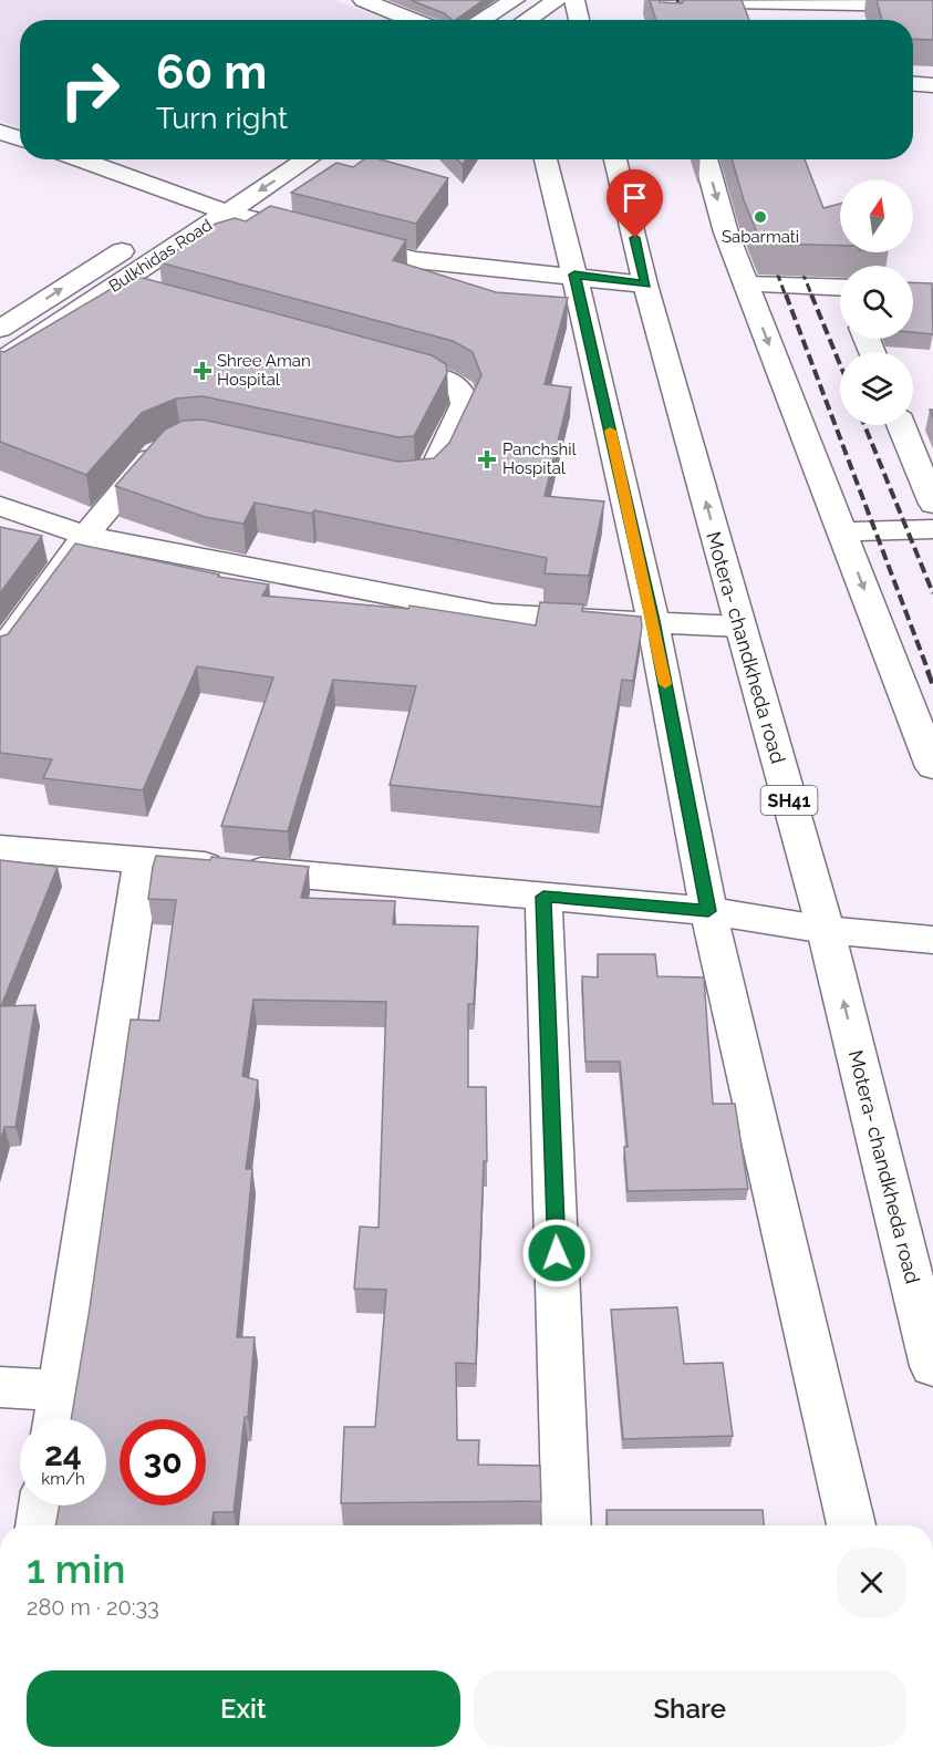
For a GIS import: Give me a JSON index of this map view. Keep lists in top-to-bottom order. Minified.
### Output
{"streets":{"street":["Bulkhidas Road","Motera- chandkheda road","SH41"]},"places":{"other":["Sabarmati"],"health":["Shree Aman Hospital","Panchshil Hospital"]},"north":"top","page":{"turn":["60 m","Turn right"],"speed":"24 km/h","limit":"30","heading":["1 min","280 m · 20:33"],"buttons":["Exit","Share"]}}
